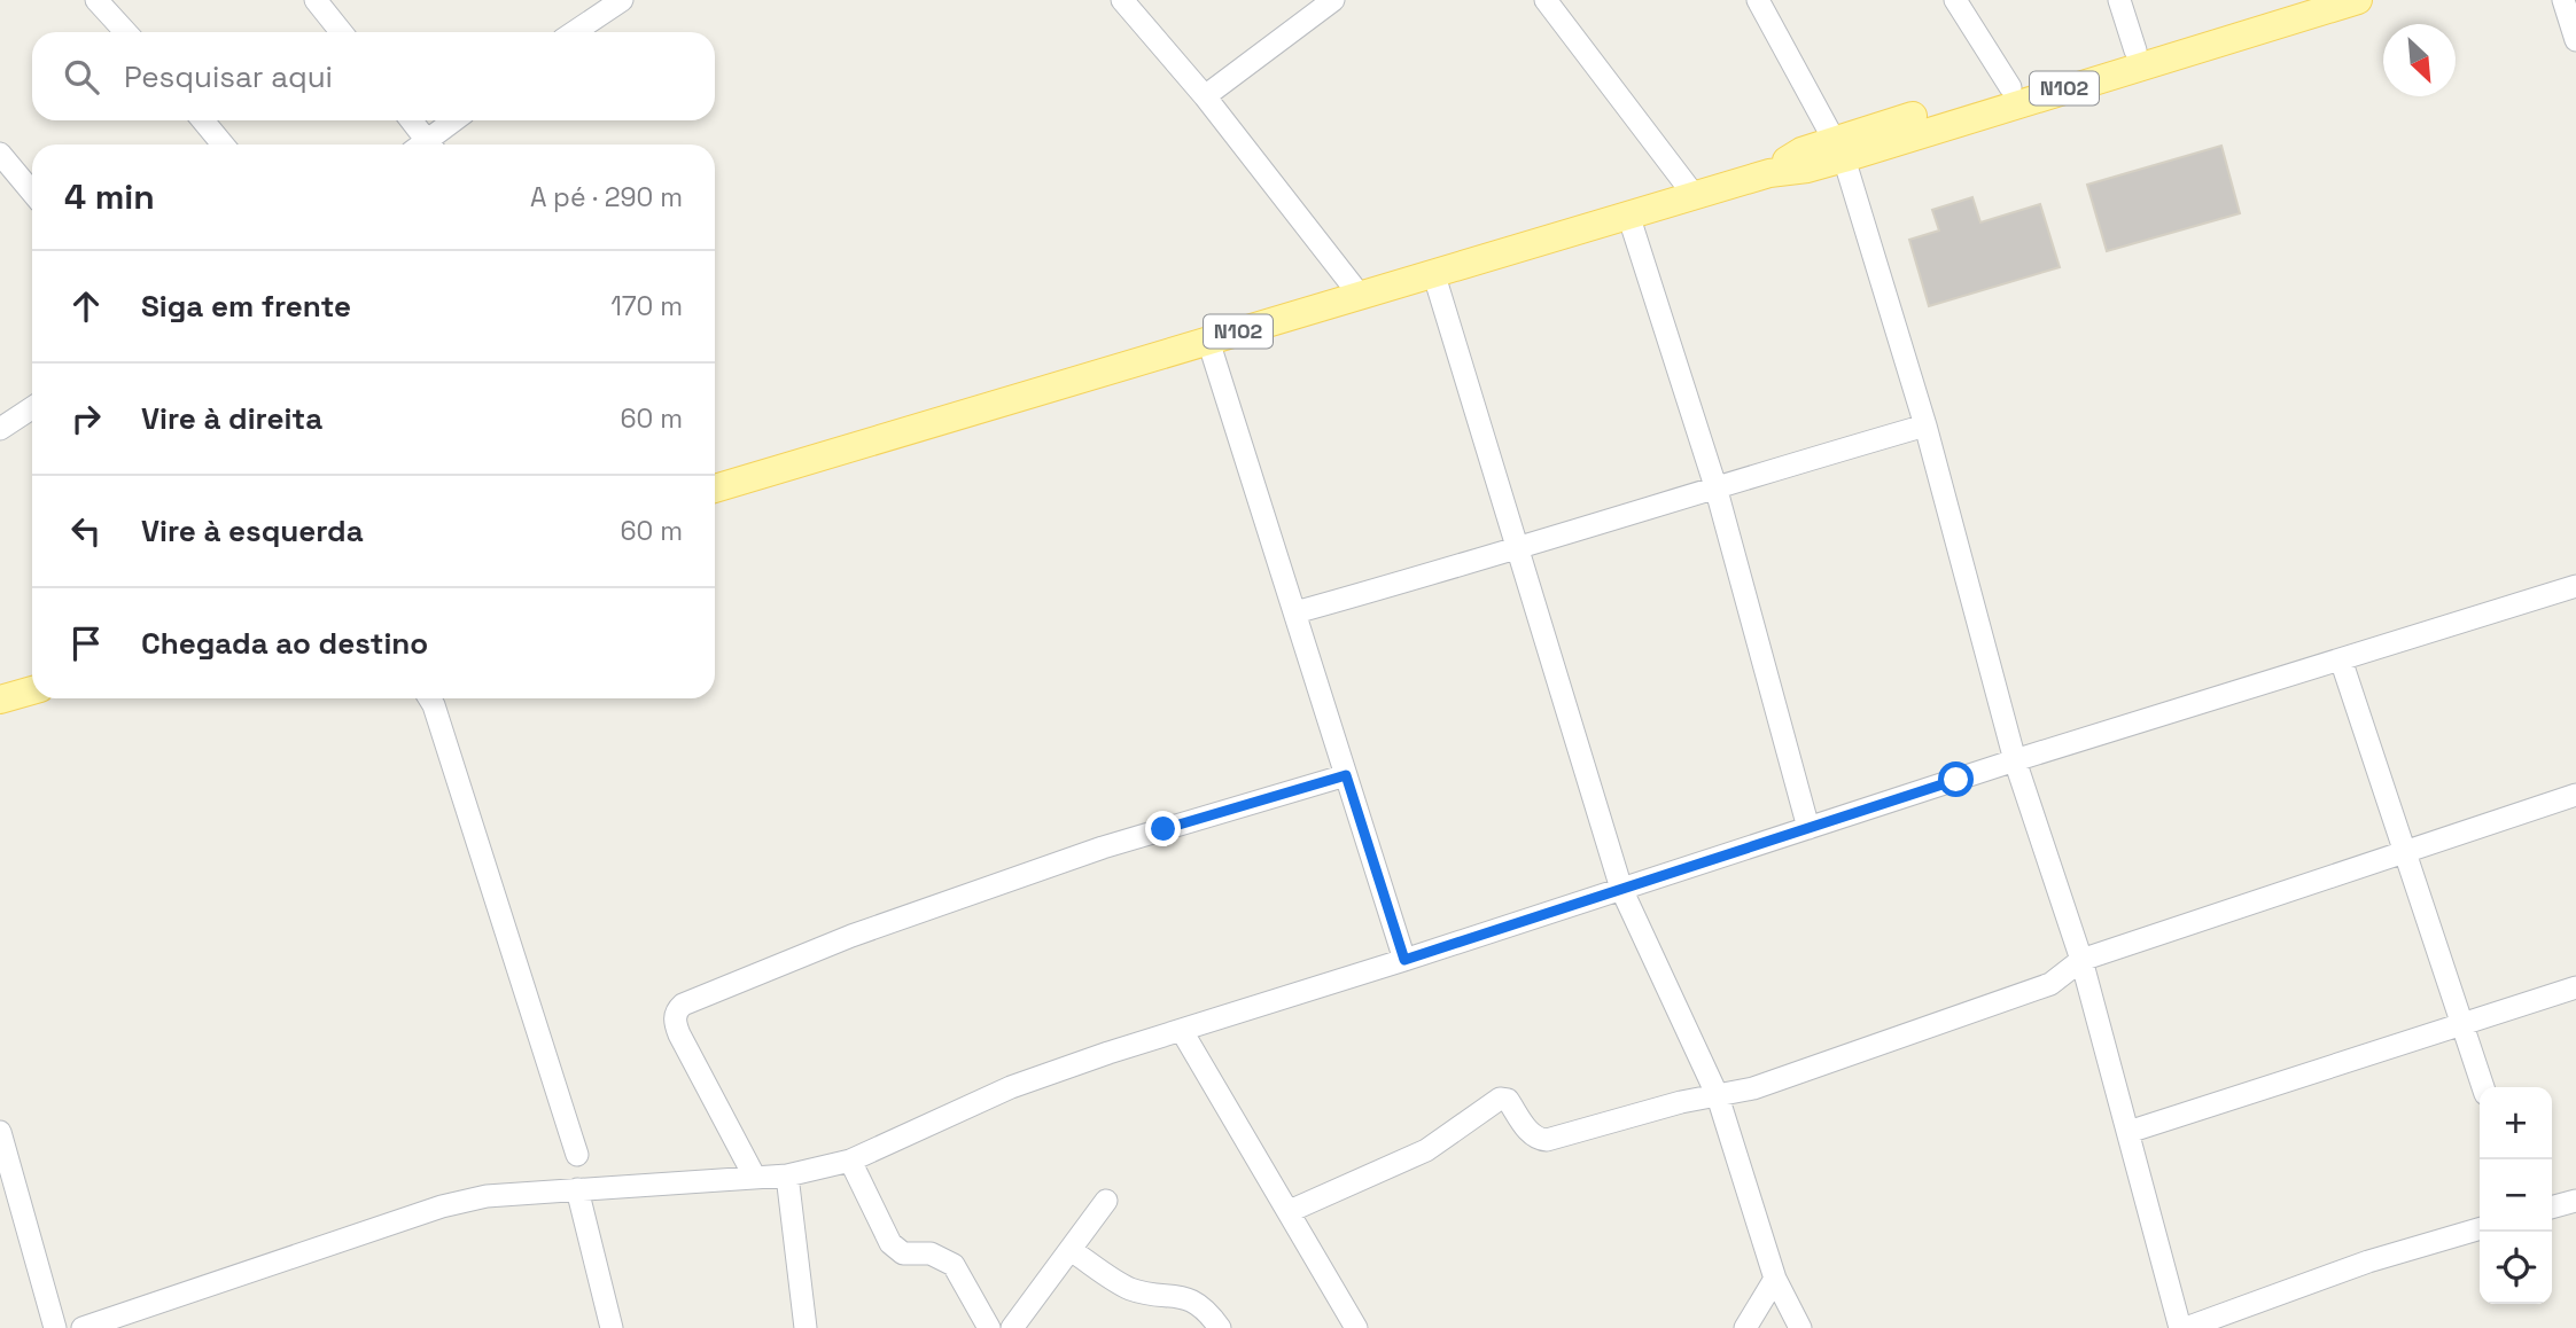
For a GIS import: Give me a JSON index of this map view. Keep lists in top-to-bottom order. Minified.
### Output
{"streets":{"main road":["N102"]},"north":"bottom right","page":{"search":"Pesquisar aqui","heading":["4 min","A pé · 290 m"],"list":[["Siga em frente","170 m"],["Vire à direita","60 m"],["Vire à esquerda","60 m"],"Chegada ao destino"],"map_buttons":["+","−"]}}
